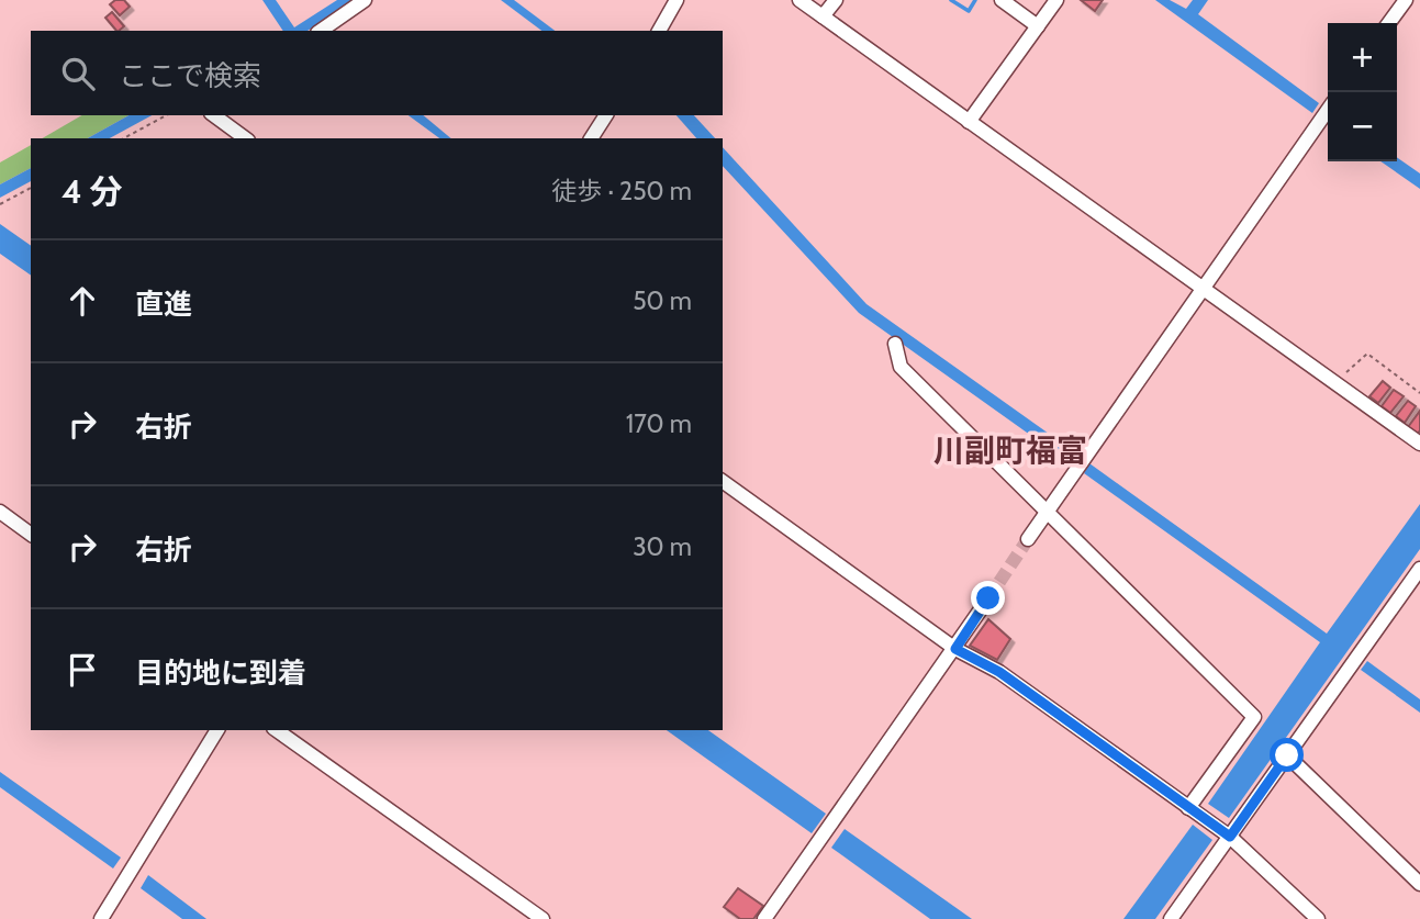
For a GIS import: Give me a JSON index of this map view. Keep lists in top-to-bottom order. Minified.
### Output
{"districts":["川副町福富"],"page":{"map_buttons":["+","−"],"search":"ここで検索","heading":["4 分","徒歩 · 250 m"],"list":[["直進","50 m"],["右折","170 m"],["右折","30 m"],"目的地に到着"]}}
